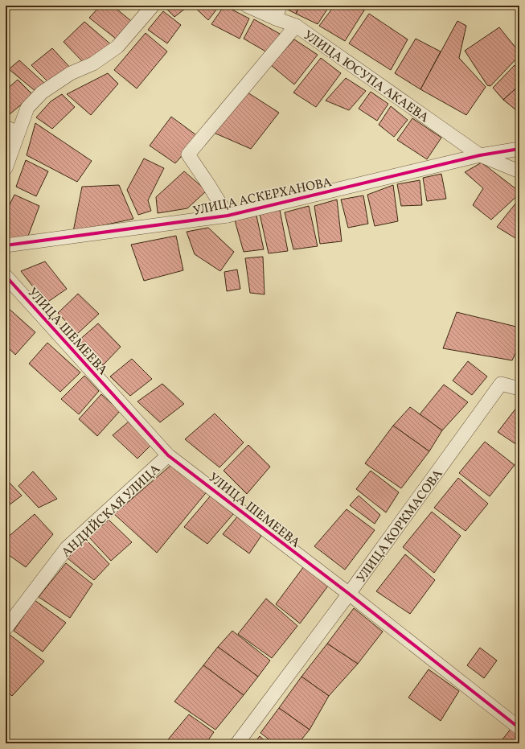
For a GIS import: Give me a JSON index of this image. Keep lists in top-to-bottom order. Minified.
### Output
{"streets":{"street":["УЛИЦА ЮСУПА АКАЕВА","УЛИЦА АСКЕРХАНОВА","УЛИЦА ШЕМЕЕВА","АНДИЙСКАЯ УЛИЦА","УЛИЦА КОРКМАСОВА"]},"crossings":[["УЛИЦА ЮСУПА АКАЕВА","УЛИЦА АСКЕРХАНОВА"],["УЛИЦА ШЕМЕЕВА","АНДИЙСКАЯ УЛИЦА"],["УЛИЦА ШЕМЕЕВА","УЛИЦА КОРКМАСОВА"]]}
